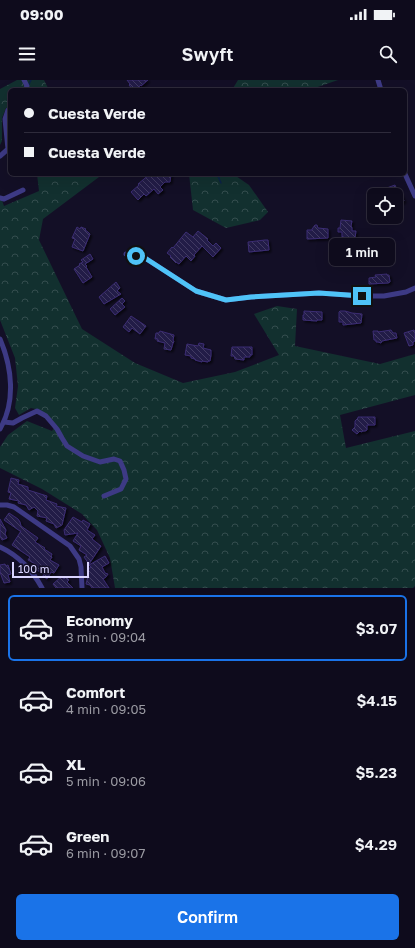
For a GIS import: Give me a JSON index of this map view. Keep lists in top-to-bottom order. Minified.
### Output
{"scale_bar":"100 m","page":{"status":"09:00","header":"Swyft","banner":["Cuesta Verde","Cuesta Verde"],"bubble":"1 min","scale":"100 m","list":[{"name":"Economy","note":"3 min · 09:04","value":"$3.07"},{"name":"Comfort","note":"4 min · 09:05","value":"$4.15"},{"name":"XL","note":"5 min · 09:06","value":"$5.23"},{"name":"Green","note":"6 min · 09:07","value":"$4.29"}],"buttons":"Confirm"}}
